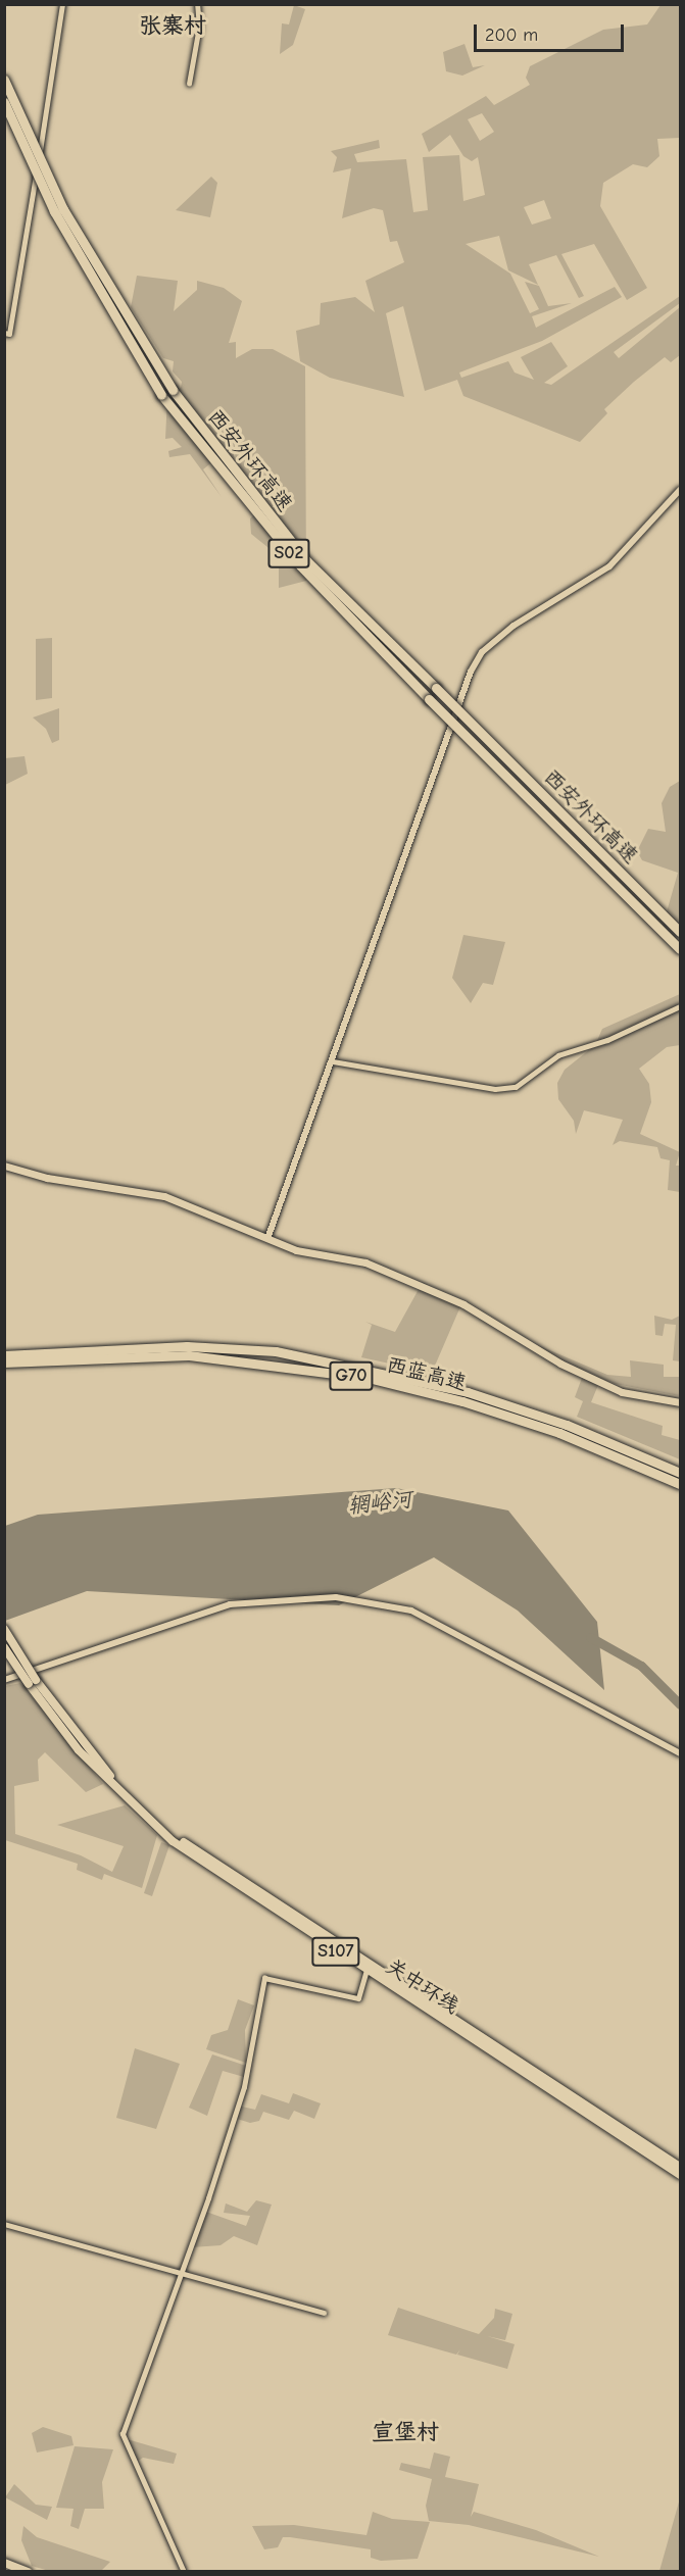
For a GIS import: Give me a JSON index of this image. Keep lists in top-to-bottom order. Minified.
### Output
{"streets":{"highway":["西安外环高速","S02","西蓝高速","G70","S107","关中环线"]},"crossings":[["S107","关中环线"]],"districts":["张寨村","宣堡村"],"water":["辋峪河"],"scale_bar":"200 m"}
